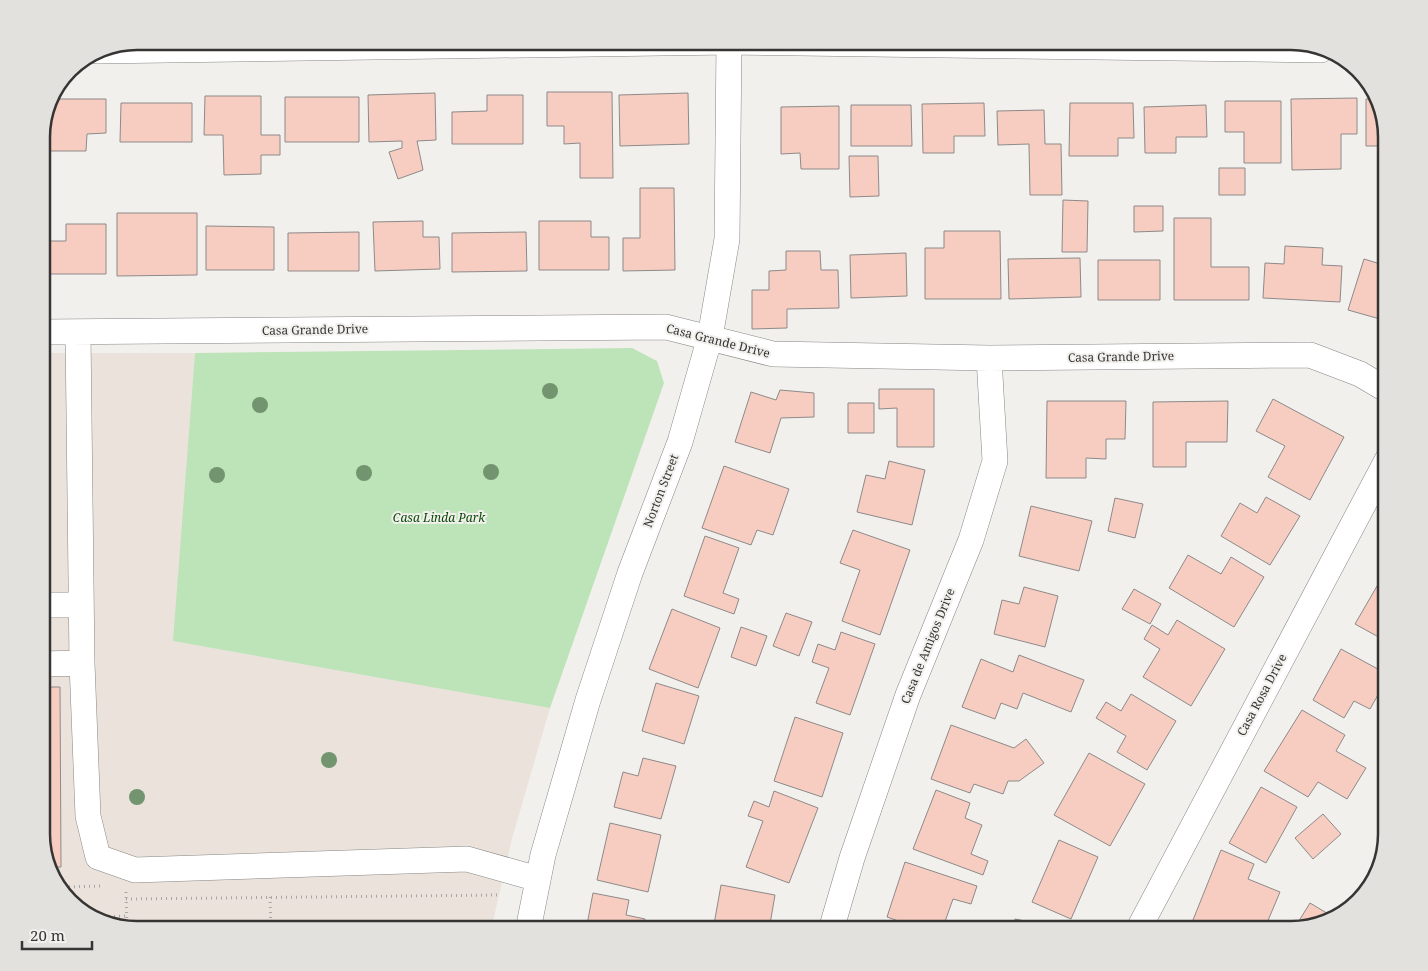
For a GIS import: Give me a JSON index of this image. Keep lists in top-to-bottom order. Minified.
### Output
{"streets":{"street":["Casa Grande Drive","Norton Street","Casa de Amigos Drive","Casa Rosa Drive"]},"crossings":[["Casa Grande Drive","Norton Street"],["Casa Grande Drive","Casa de Amigos Drive"]],"parks":["Casa Linda Park"],"scale_bar":"20 m"}
